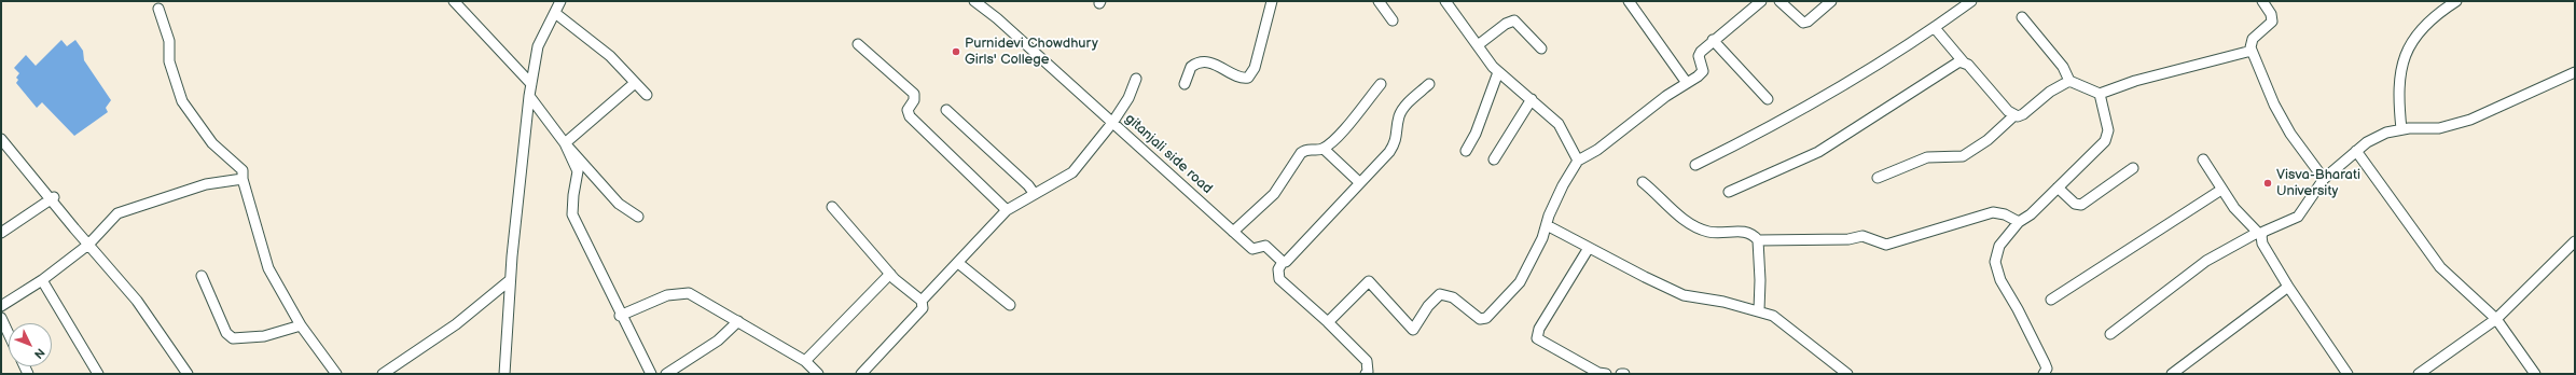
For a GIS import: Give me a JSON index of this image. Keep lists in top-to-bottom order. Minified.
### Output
{"streets":{"street":["gitanjali side road"]},"places":["Purnidevi Chowdhury Girls' College","Visva-Bharati University"],"north":"bottom right"}
